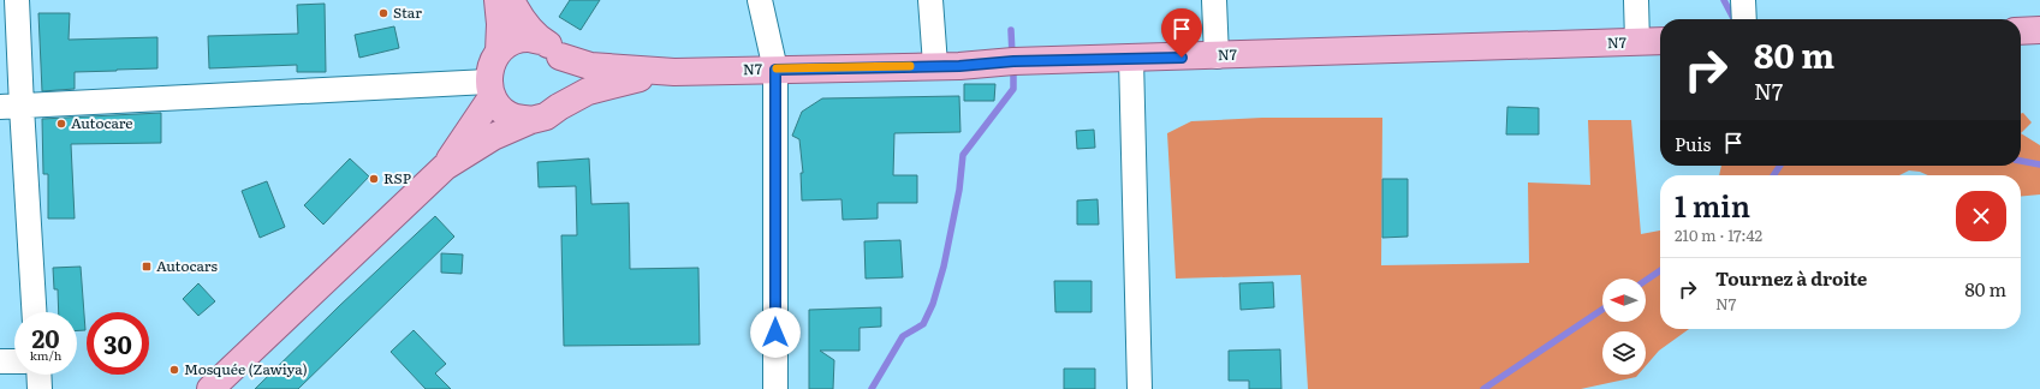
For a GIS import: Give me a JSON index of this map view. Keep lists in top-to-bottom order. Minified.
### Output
{"streets":{"main road":["N7"]},"places":{"other":["Star","Autocare","RSP","Mosquée (Zawiya)"],"transit":["Autocars"]},"north":"left","page":{"turn":["80 m","N7"],"then":"Puis","heading":["1 min","210 m · 17:42"],"list":[{"name":"Tournez à droite","note":"N7","value":"80 m"}],"speed":"20 km/h","limit":"30"}}
